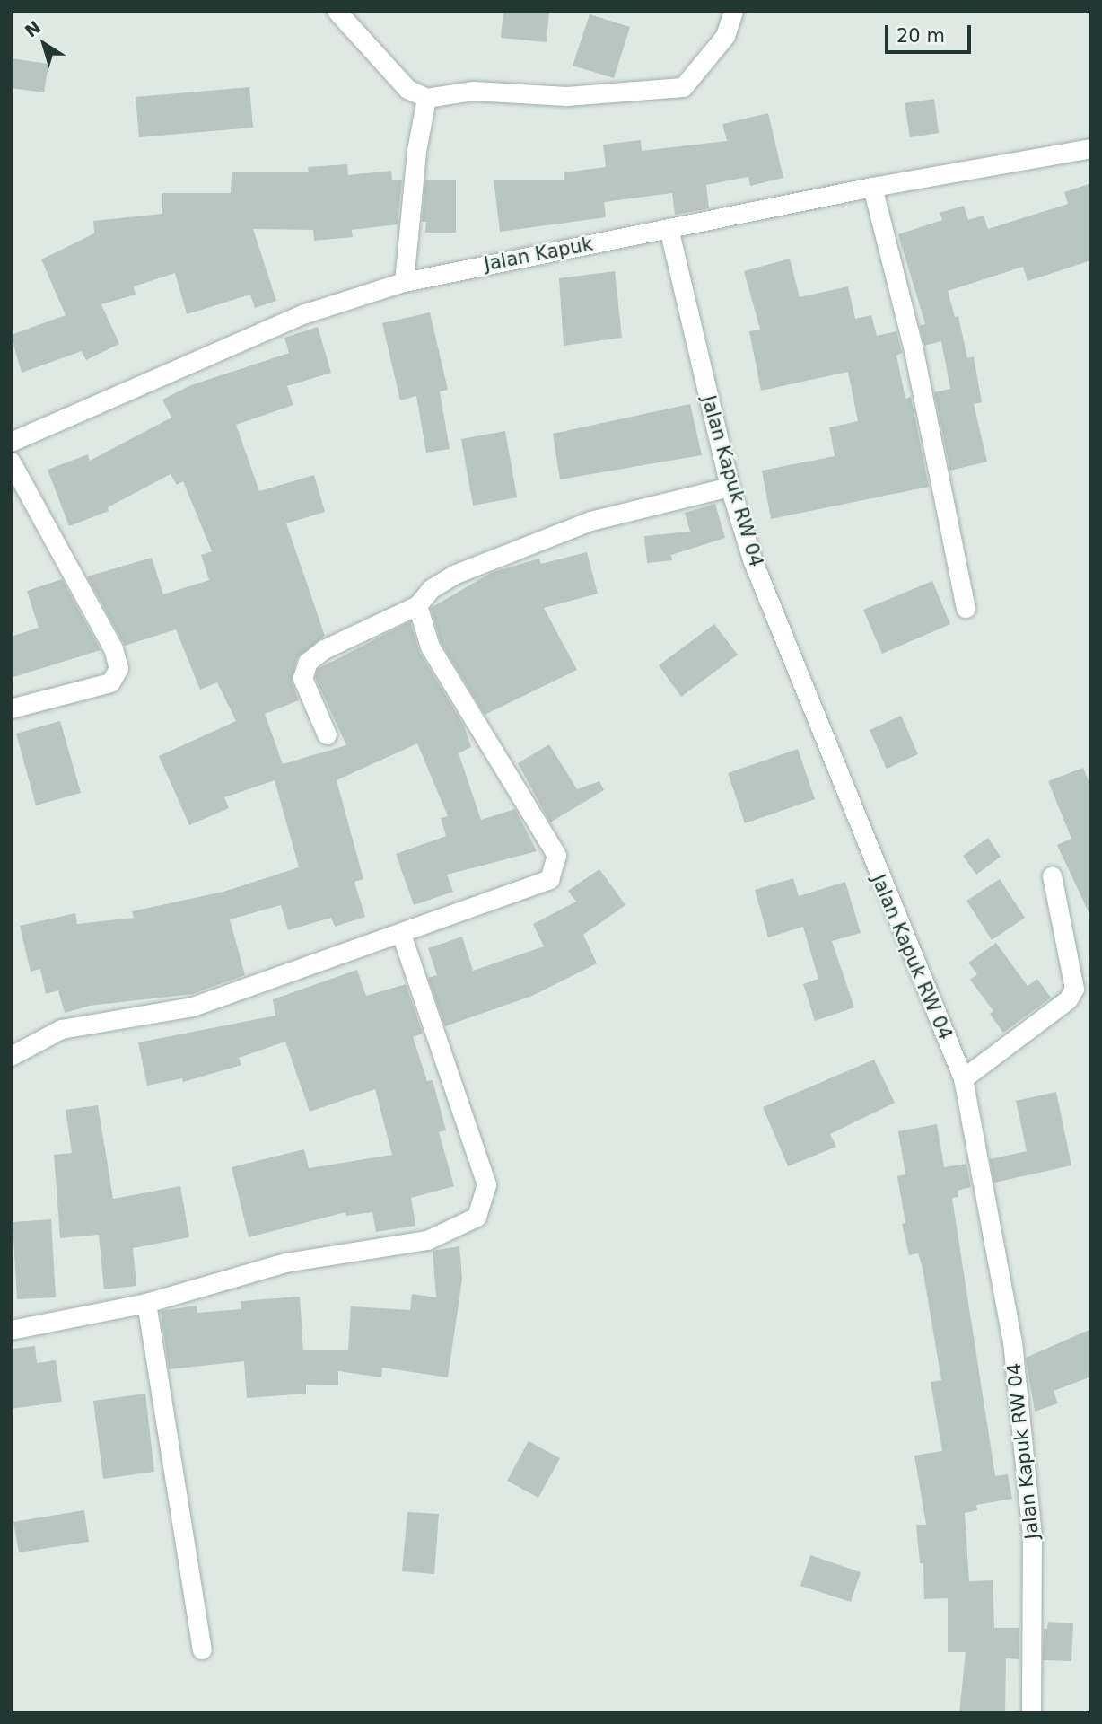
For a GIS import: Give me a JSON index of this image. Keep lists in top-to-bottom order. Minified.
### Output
{"streets":{"street":["Jalan Kapuk","Jalan Kapuk RW 04"]},"crossings":[["Jalan Kapuk","Jalan Kapuk RW 04"]],"scale_bar":"20 m","north":"top left"}
